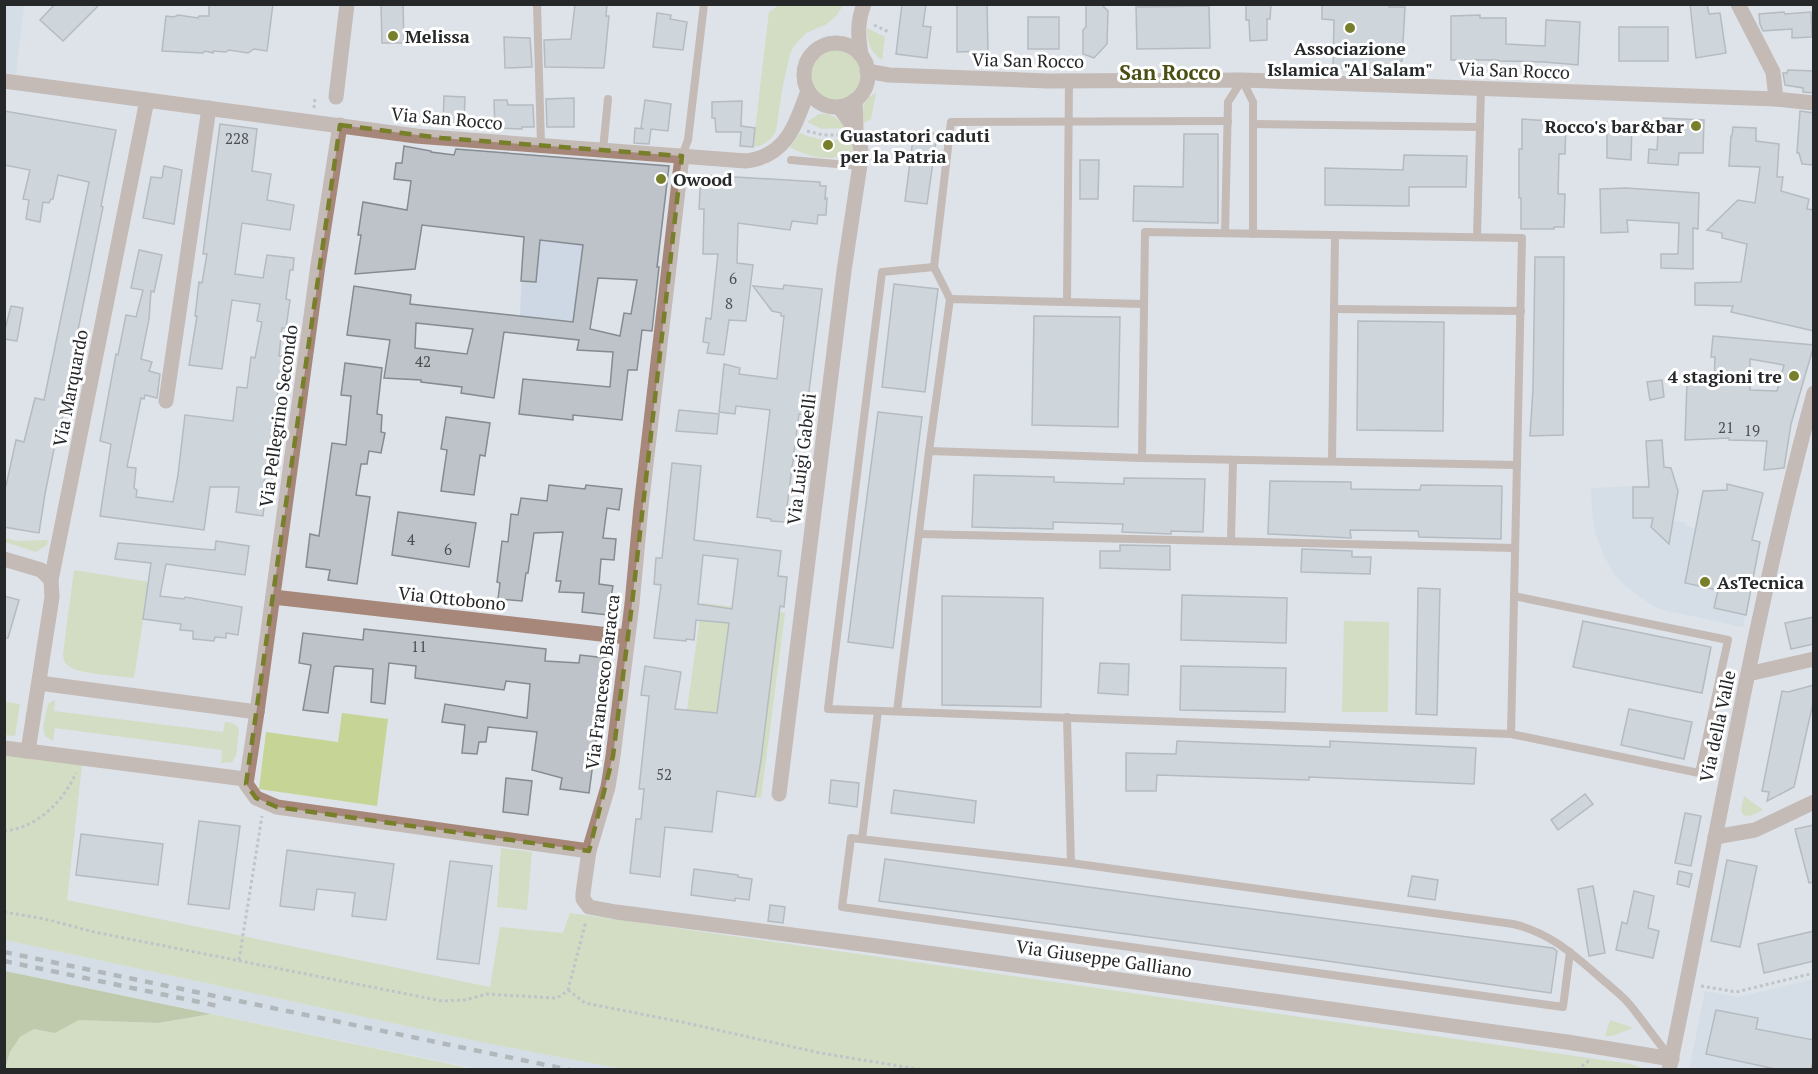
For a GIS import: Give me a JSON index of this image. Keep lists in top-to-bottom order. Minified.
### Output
{"streets":{"street":["Via San Rocco","Via Marquardo","Via Pellegrino Secondo","Via Luigi Gabelli","Via Ottobono","Via Francesco Baracca","Via della Valle","Via Giuseppe Galliano"]},"crossings":[["Via San Rocco","Via Marquardo"],["Via San Rocco","Via Pellegrino Secondo"],["Via San Rocco","Via Luigi Gabelli"],["Via San Rocco","Via Francesco Baracca"],["Via Pellegrino Secondo","Via Ottobono"],["Via Ottobono","Via Francesco Baracca"],["Via della Valle","Via Giuseppe Galliano"]],"districts":["San Rocco"],"places":["Associazione Islamica \"Al Salam\"","Melissa","Rocco's bar&bar","Guastatori caduti per la Patria","Owood","4 stagioni tre","AsTecnica"],"house_numbers":["228","6","8","42","21","19","4","6","11","52"]}
